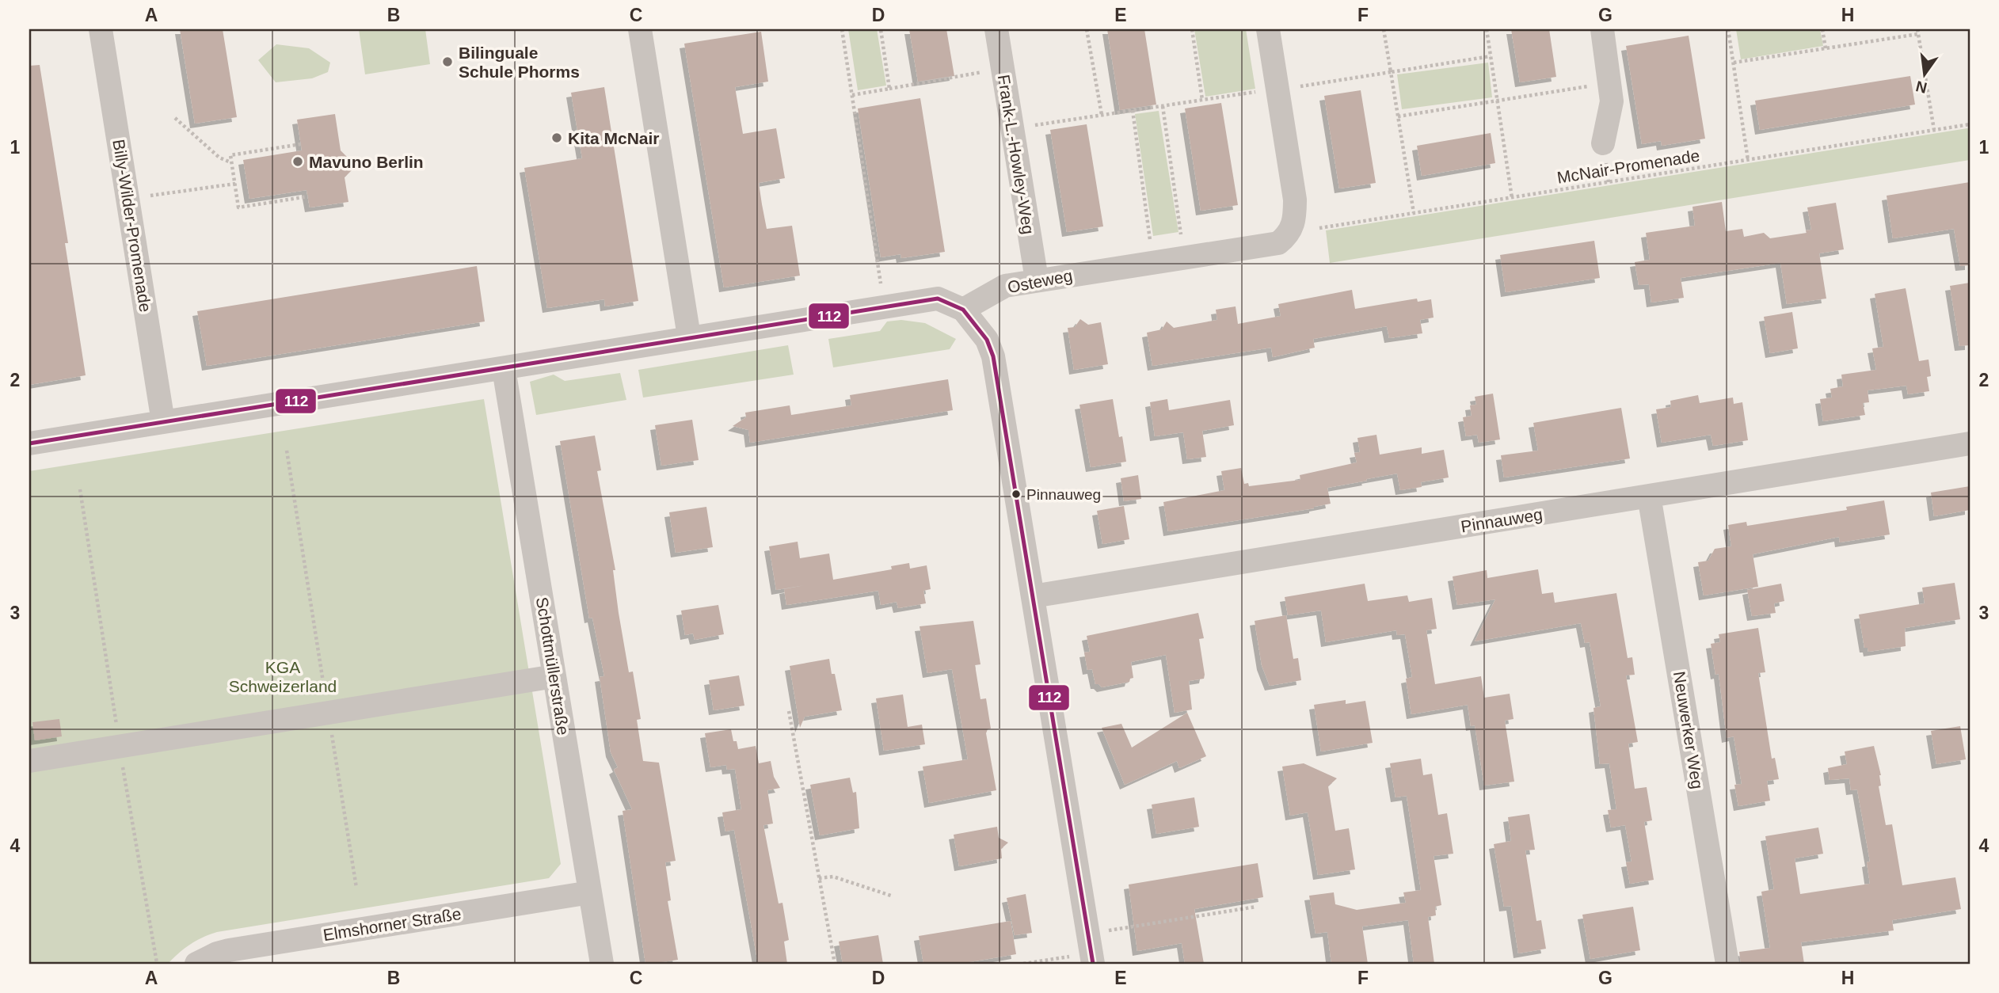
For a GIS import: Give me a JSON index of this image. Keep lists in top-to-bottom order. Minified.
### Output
{"streets":{"street":["Frank-L.-Howley-Weg","Billy-Wilder-Promenade","Osteweg","Pinnauweg","Schottmüllerstraße","Neuwerker Weg","Elmshorner Straße"],"path":["McNair-Promenade"]},"crossings":[["Frank-L.-Howley-Weg","Osteweg"],["Pinnauweg","Neuwerker Weg"],["Schottmüllerstraße","Elmshorner Straße"]],"parks":["KGA Schweizerland"],"places":["Bilinguale Schule Phorms","Kita McNair","Mavuno Berlin","Pinnauweg"],"lines":["transit line 112"],"north":"bottom","grid":{"columns":["A","B","C","D","E","F","G","H"],"rows":["1","2","3","4"]}}
